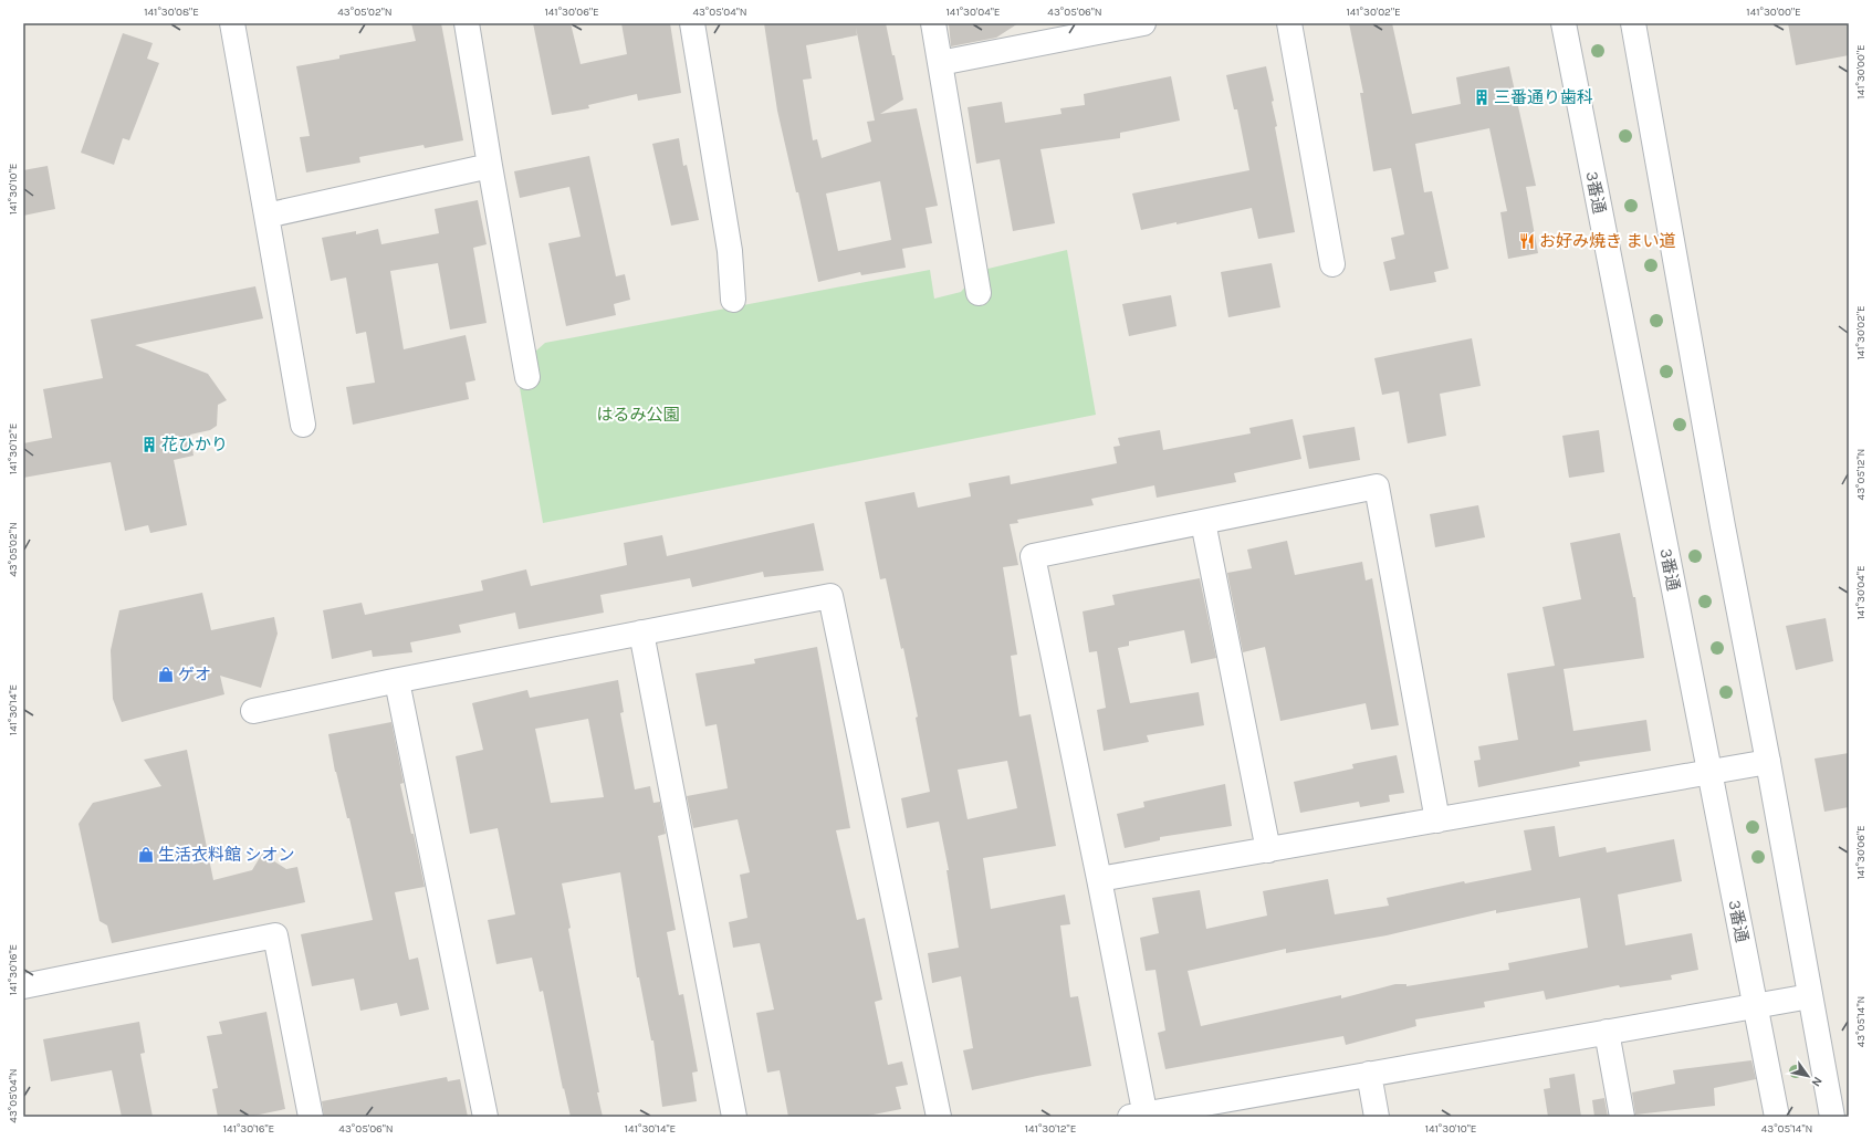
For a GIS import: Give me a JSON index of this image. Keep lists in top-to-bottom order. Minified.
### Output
{"streets":{"street":["3番通"]},"parks":["はるみ公園"],"places":{"building":["三番通り歯科","花ひかり"],"restaurant":["お好み焼き まい道"],"shop":["ゲオ","生活衣料館 シオン"]},"north":"bottom right","coordinates":["141°30'08\"E","43°05'02\"N","141°30'06\"E","43°05'04\"N","141°30'04\"E","43°05'06\"N","141°30'02\"E","141°30'00\"E","141°30'10\"E","141°30'12\"E","43°05'12\"N","141°30'14\"E","141°30'16\"E","43°05'14\"N"]}
